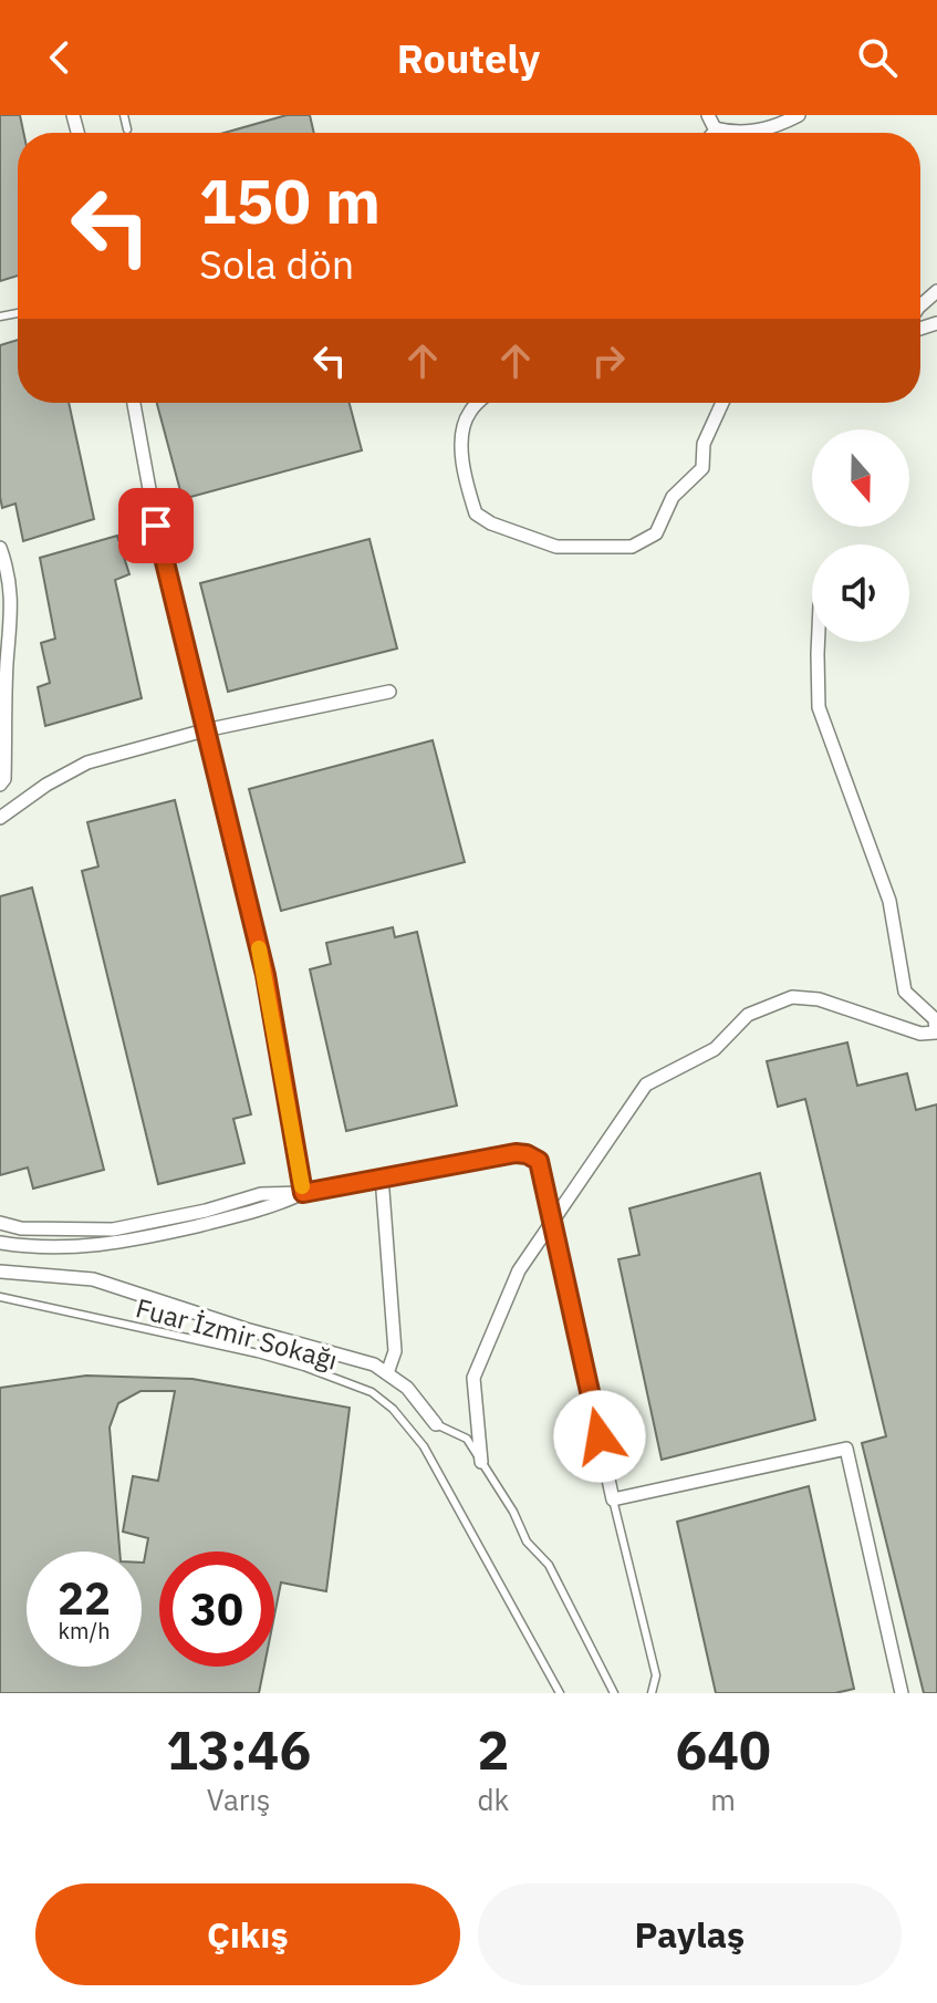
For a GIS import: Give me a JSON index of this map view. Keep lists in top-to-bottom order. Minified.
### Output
{"streets":{"lane":["Fuar İzmir Sokağı"]},"north":"bottom","page":{"header":"Routely","turn":["150 m","Sola dön"],"speed":"22 km/h","limit":"30","eta":["13:46","Varış","2","dk","640","m"],"buttons":["Çıkış","Paylaş"]}}
